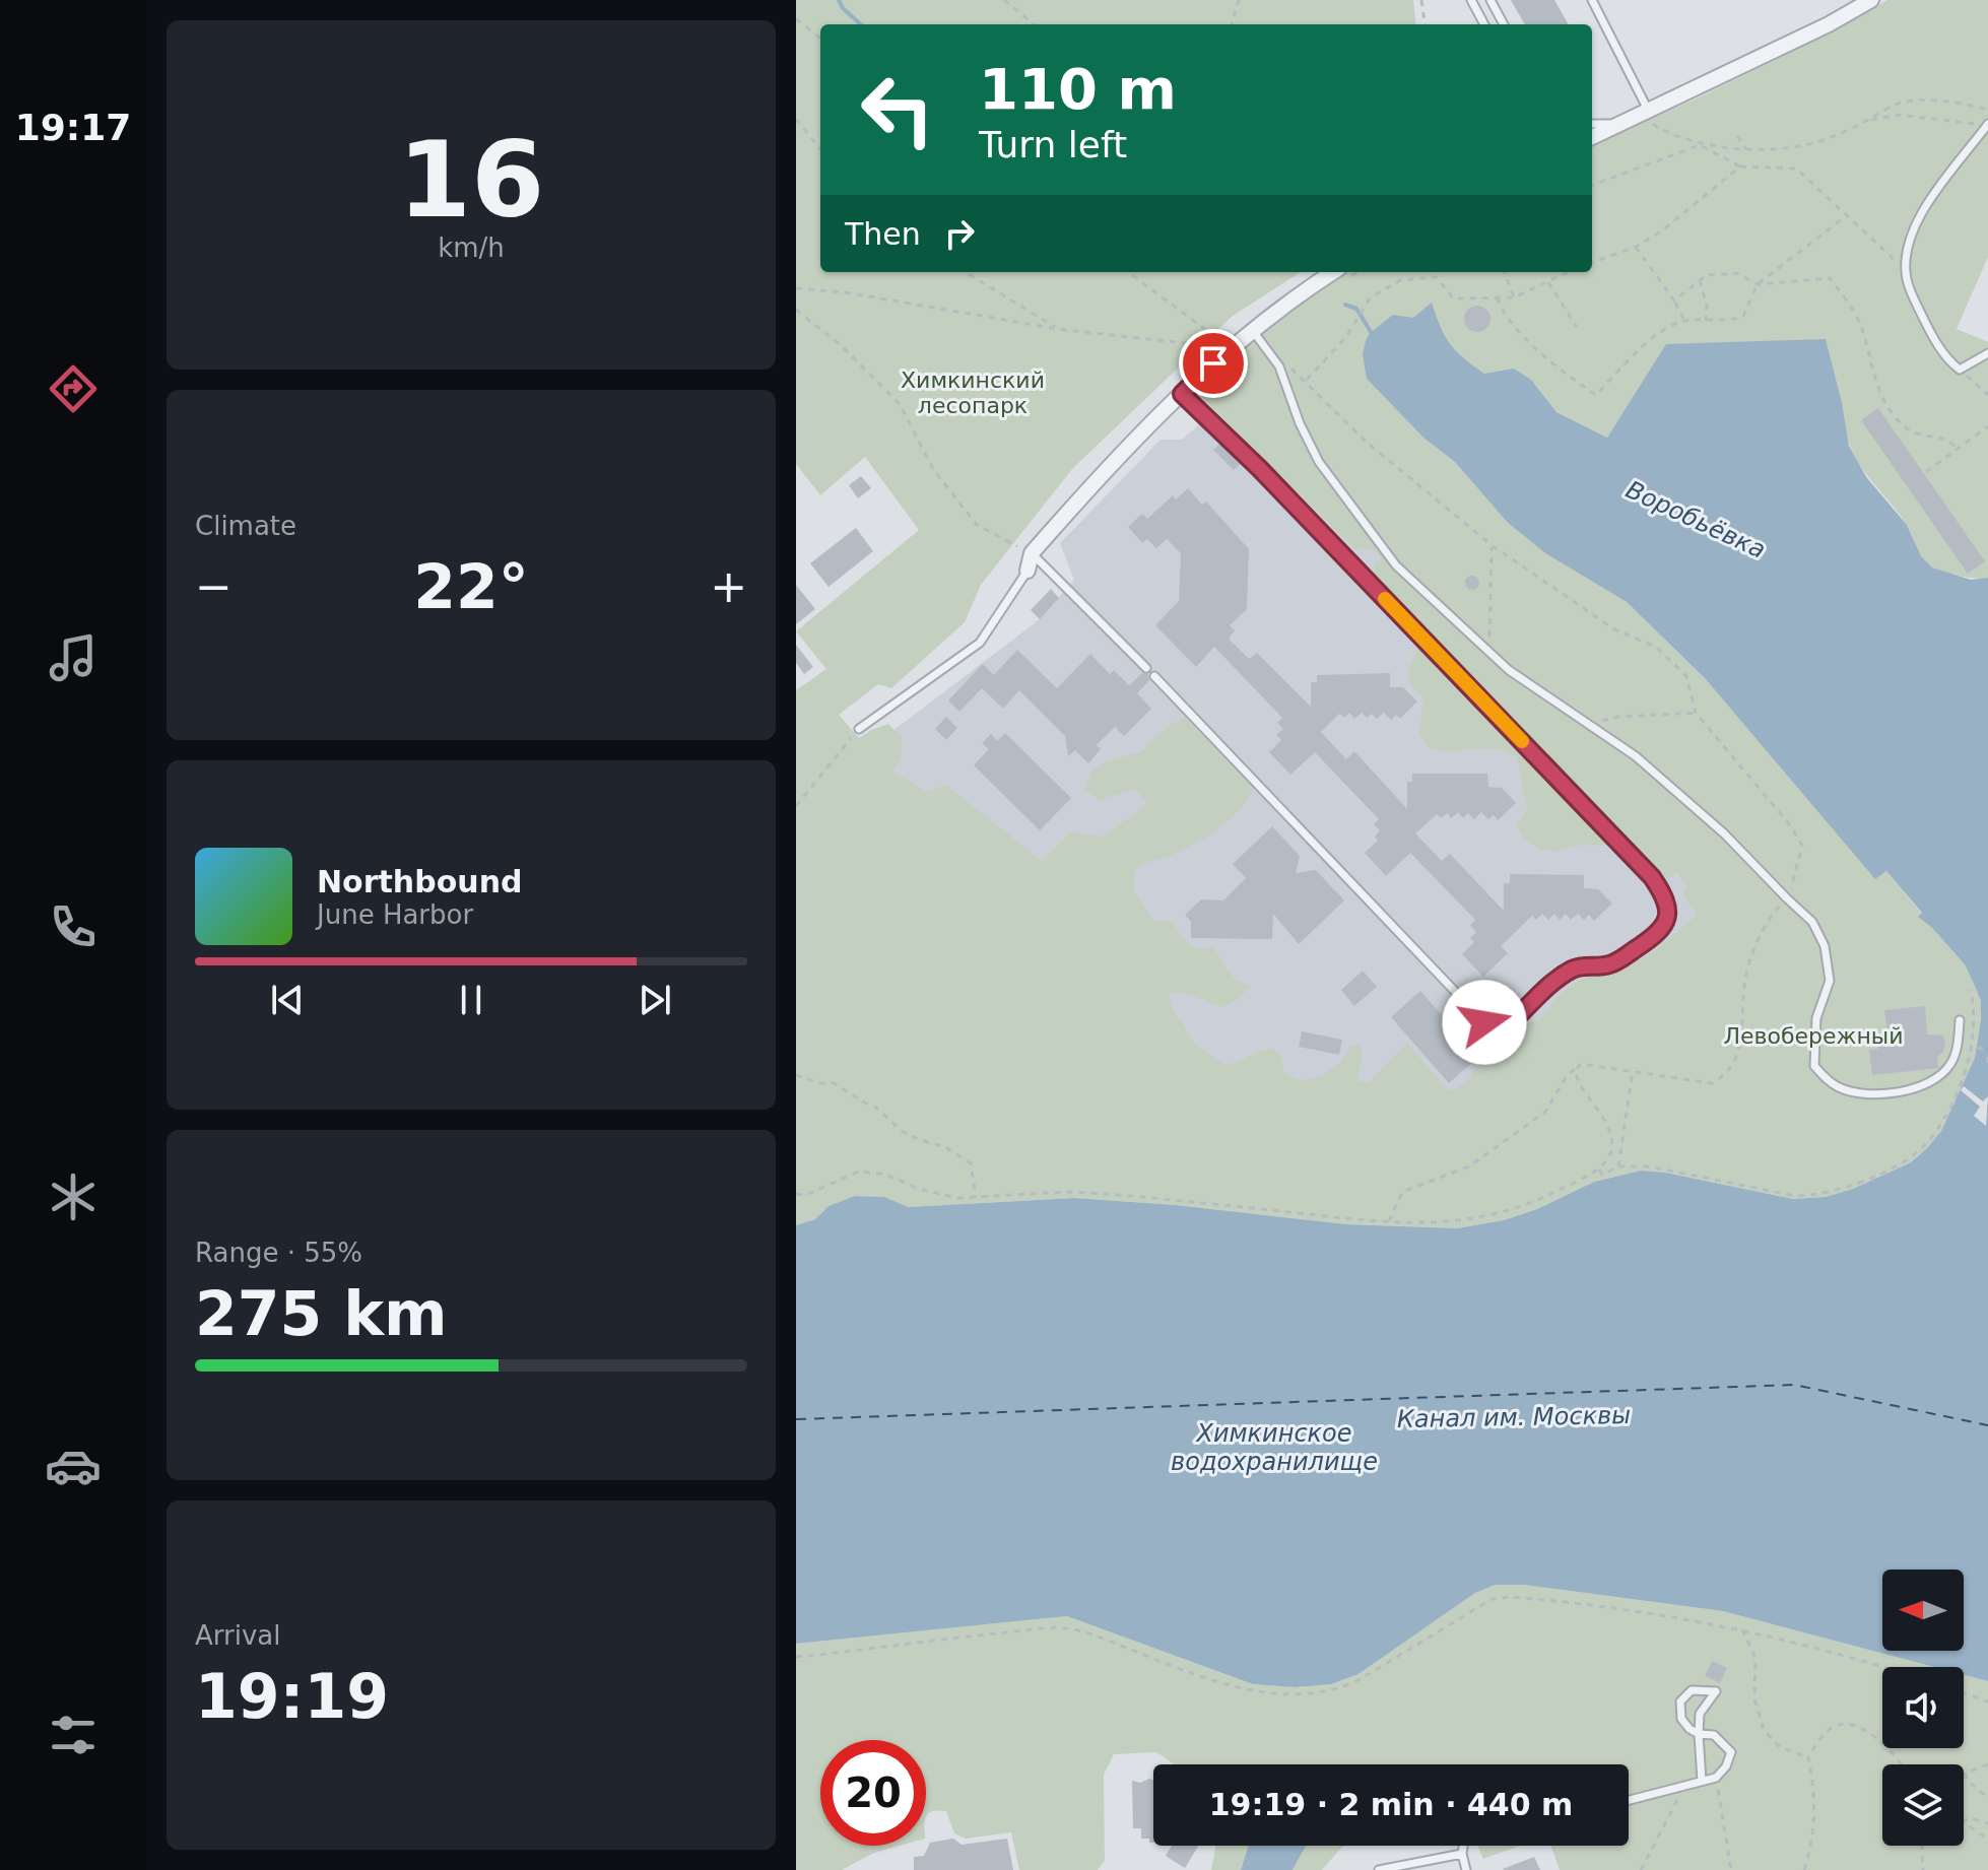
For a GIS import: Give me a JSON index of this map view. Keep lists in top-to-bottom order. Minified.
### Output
{"water":["Воробьёвка","Канал им. Москвы","Химкинское водохранилище"],"parks":["Химкинский лесопарк","Левобережный"],"north":"left","page":{"tabs":"19:17","tile":[["16","km/h"],"Climate",["Range · 55%","275 km"],["Arrival","19:19"]],"turn":["110 m","Turn left"],"then":"Then","heat":["−","22°","+"],"song":["Northbound","June Harbor"],"limit":"20","trip":"19:19 · 2 min · 440 m"}}
